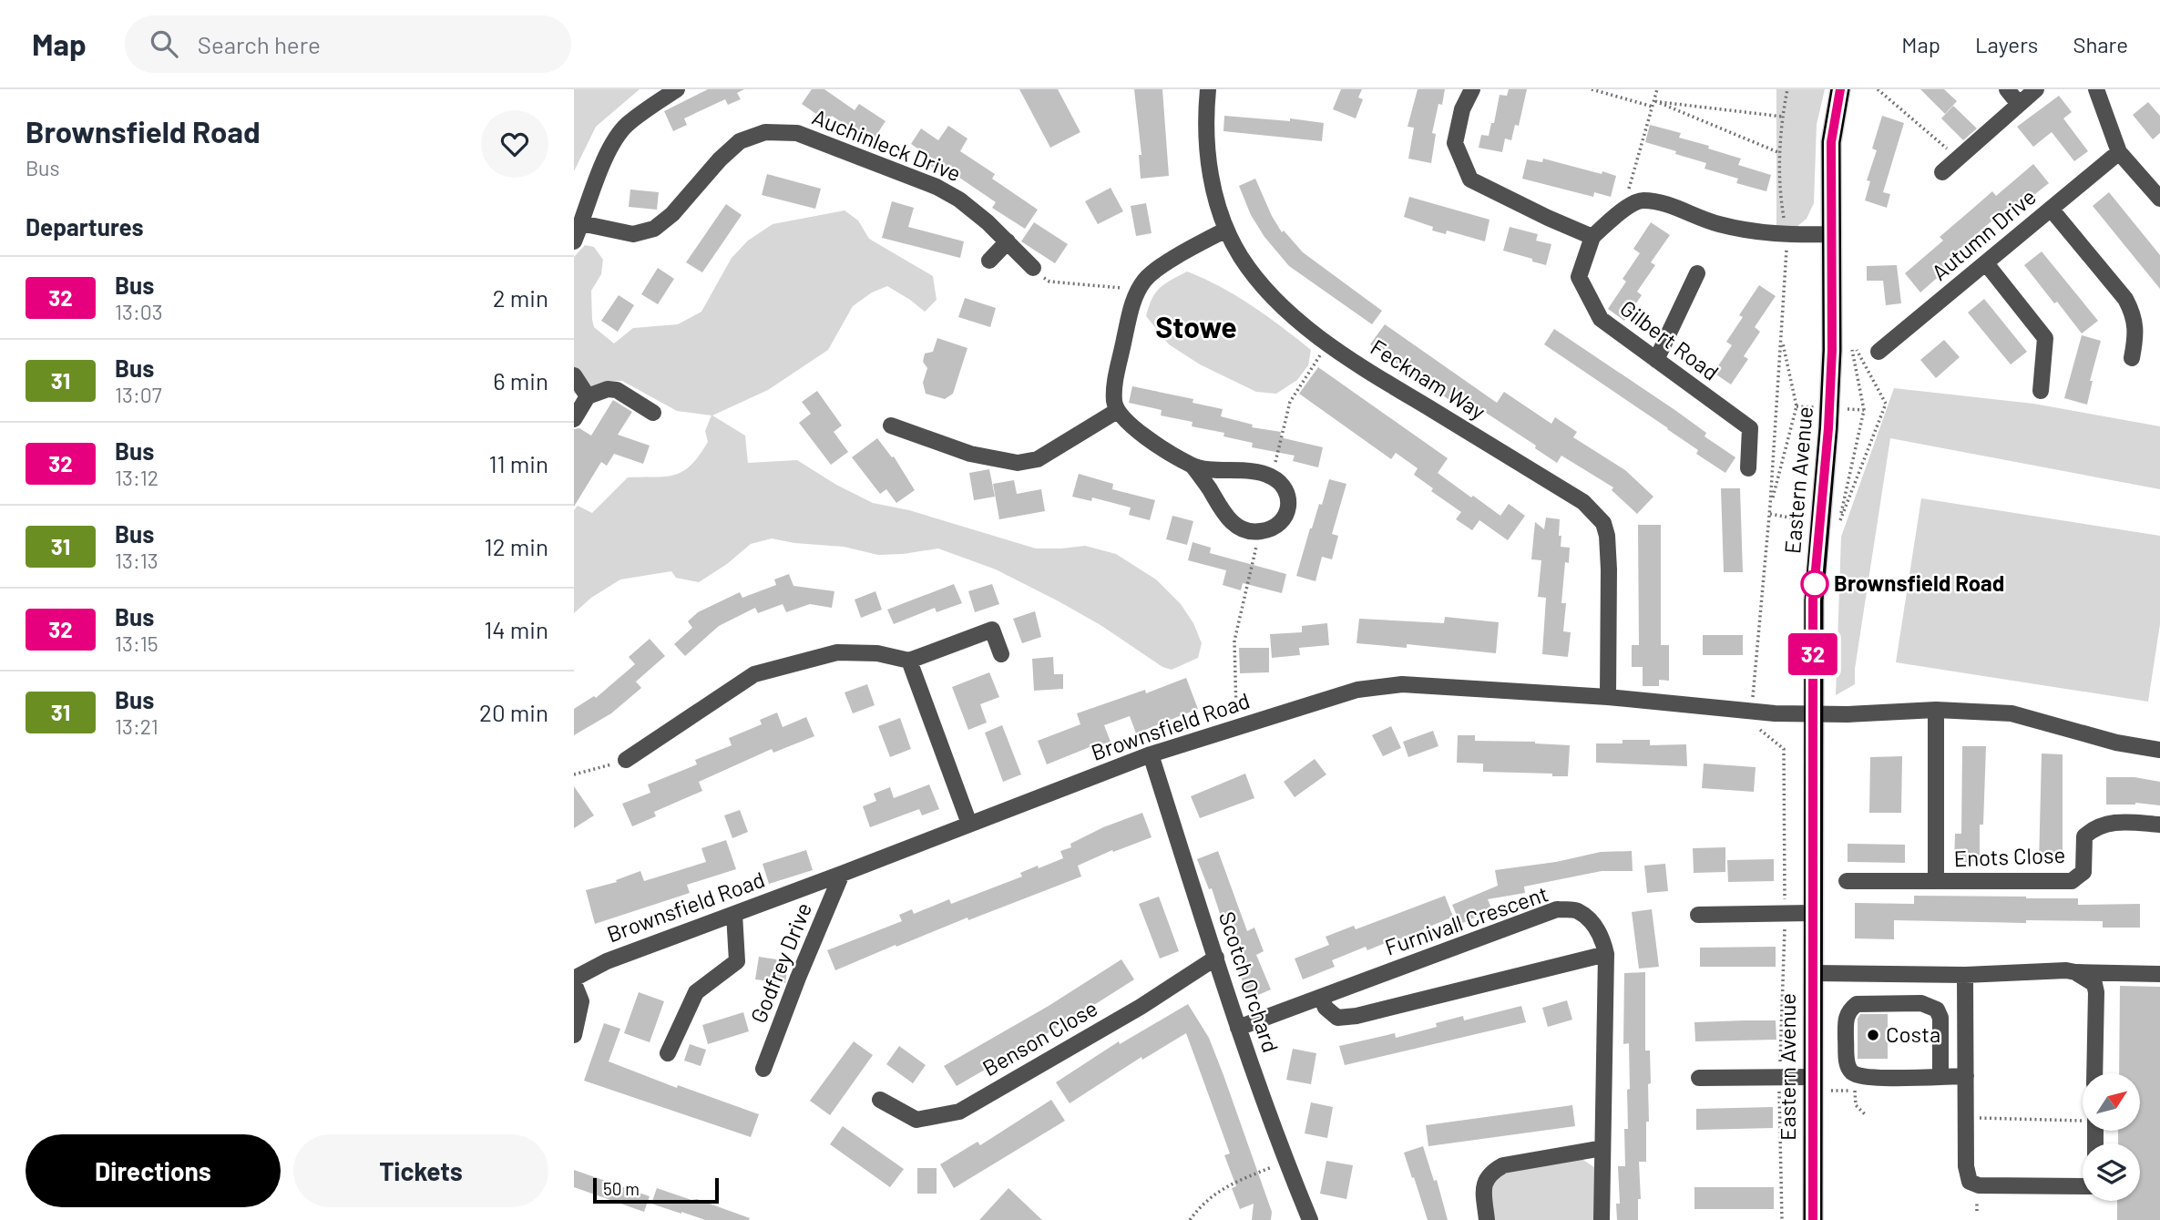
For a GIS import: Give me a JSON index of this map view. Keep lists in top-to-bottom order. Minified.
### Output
{"streets":{"highway":["Eastern Avenue"],"street":["Auchinleck Drive","Autumn Drive","Gilbert Road","Fecknam Way","Brownsfield Road","Enots Close","Furnivall Crescent","Godfrey Drive","Scotch Orchard","Benson Close"]},"crossings":[["Fecknam Way","Brownsfield Road"],["Eastern Avenue","Brownsfield Road"],["Brownsfield Road","Enots Close"],["Brownsfield Road","Godfrey Drive"],["Brownsfield Road","Scotch Orchard"],["Furnivall Crescent","Scotch Orchard"],["Scotch Orchard","Benson Close"]],"districts":["Stowe"],"places":["Brownsfield Road","Costa"],"lines":["bus line 32"],"scale_bar":"50 m","north":"top right","page":{"header":"Map","search":"Search here","nav":["Map","Layers","Share"],"heading":[["Brownsfield Road","Bus"],"Departures"],"on_map":"32","list":[{"mark":"32","name":"Bus","note":"13:03","value":"2 min"},{"mark":"31","name":"Bus","note":"13:07","value":"6 min"},{"mark":"32","name":"Bus","note":"13:12","value":"11 min"},{"mark":"31","name":"Bus","note":"13:13","value":"12 min"},{"mark":"32","name":"Bus","note":"13:15","value":"14 min"},{"mark":"31","name":"Bus","note":"13:21","value":"20 min"}],"buttons":["Directions","Tickets"],"scale":"50 m"}}
